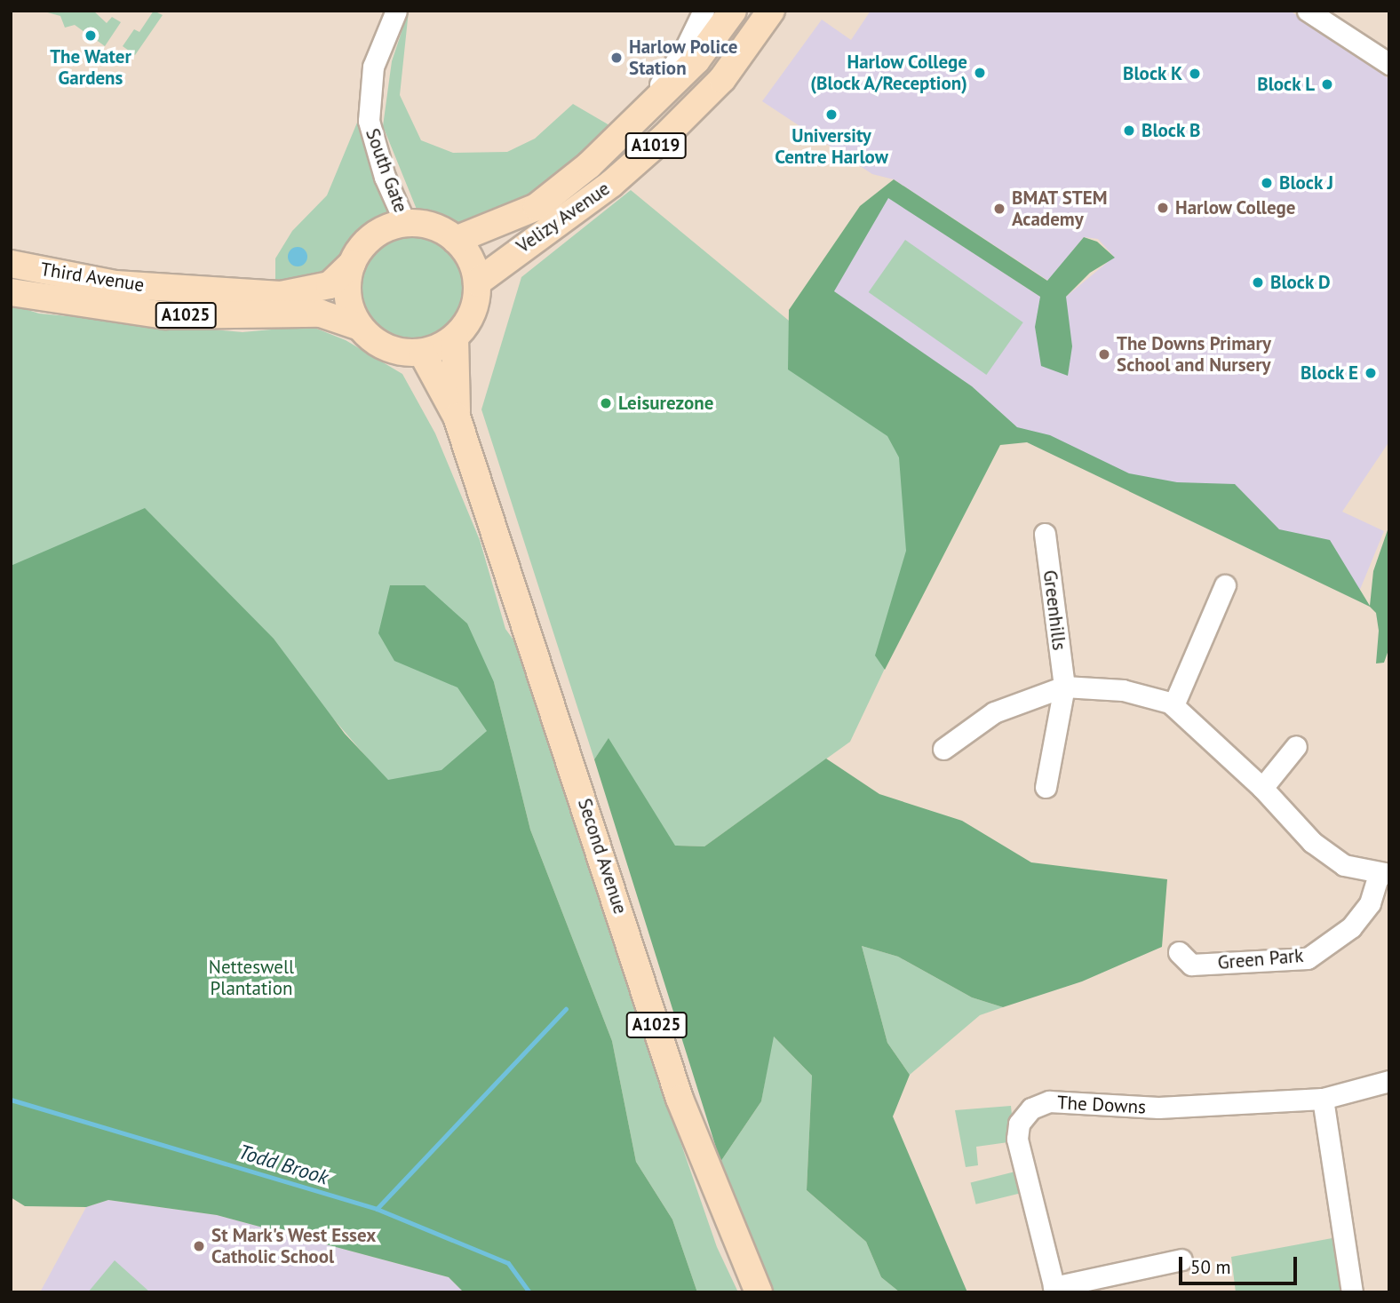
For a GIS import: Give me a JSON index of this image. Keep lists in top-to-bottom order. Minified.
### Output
{"streets":{"main road":["A1019","Velizy Avenue","Third Avenue","A1025","Second Avenue"],"street":["South Gate","Greenhills","Green Park","The Downs"]},"crossings":[["South Gate","Velizy Avenue"],["South Gate","Third Avenue"],["South Gate","Second Avenue"],["Velizy Avenue","Third Avenue"],["Velizy Avenue","Second Avenue"],["Third Avenue","Second Avenue"]],"water":["Todd Brook"],"parks":["Netteswell Plantation"],"places":["The Water Gardens","Harlow Police Station","Harlow College (Block A/Reception)","Block K","Block L","University Centre Harlow","Block B","Block J","Harlow College","BMAT STEM Academy","Block D","The Downs Primary School and Nursery","Block E","Leisurezone","St Mark's West Essex Catholic School"],"scale_bar":"50 m"}
